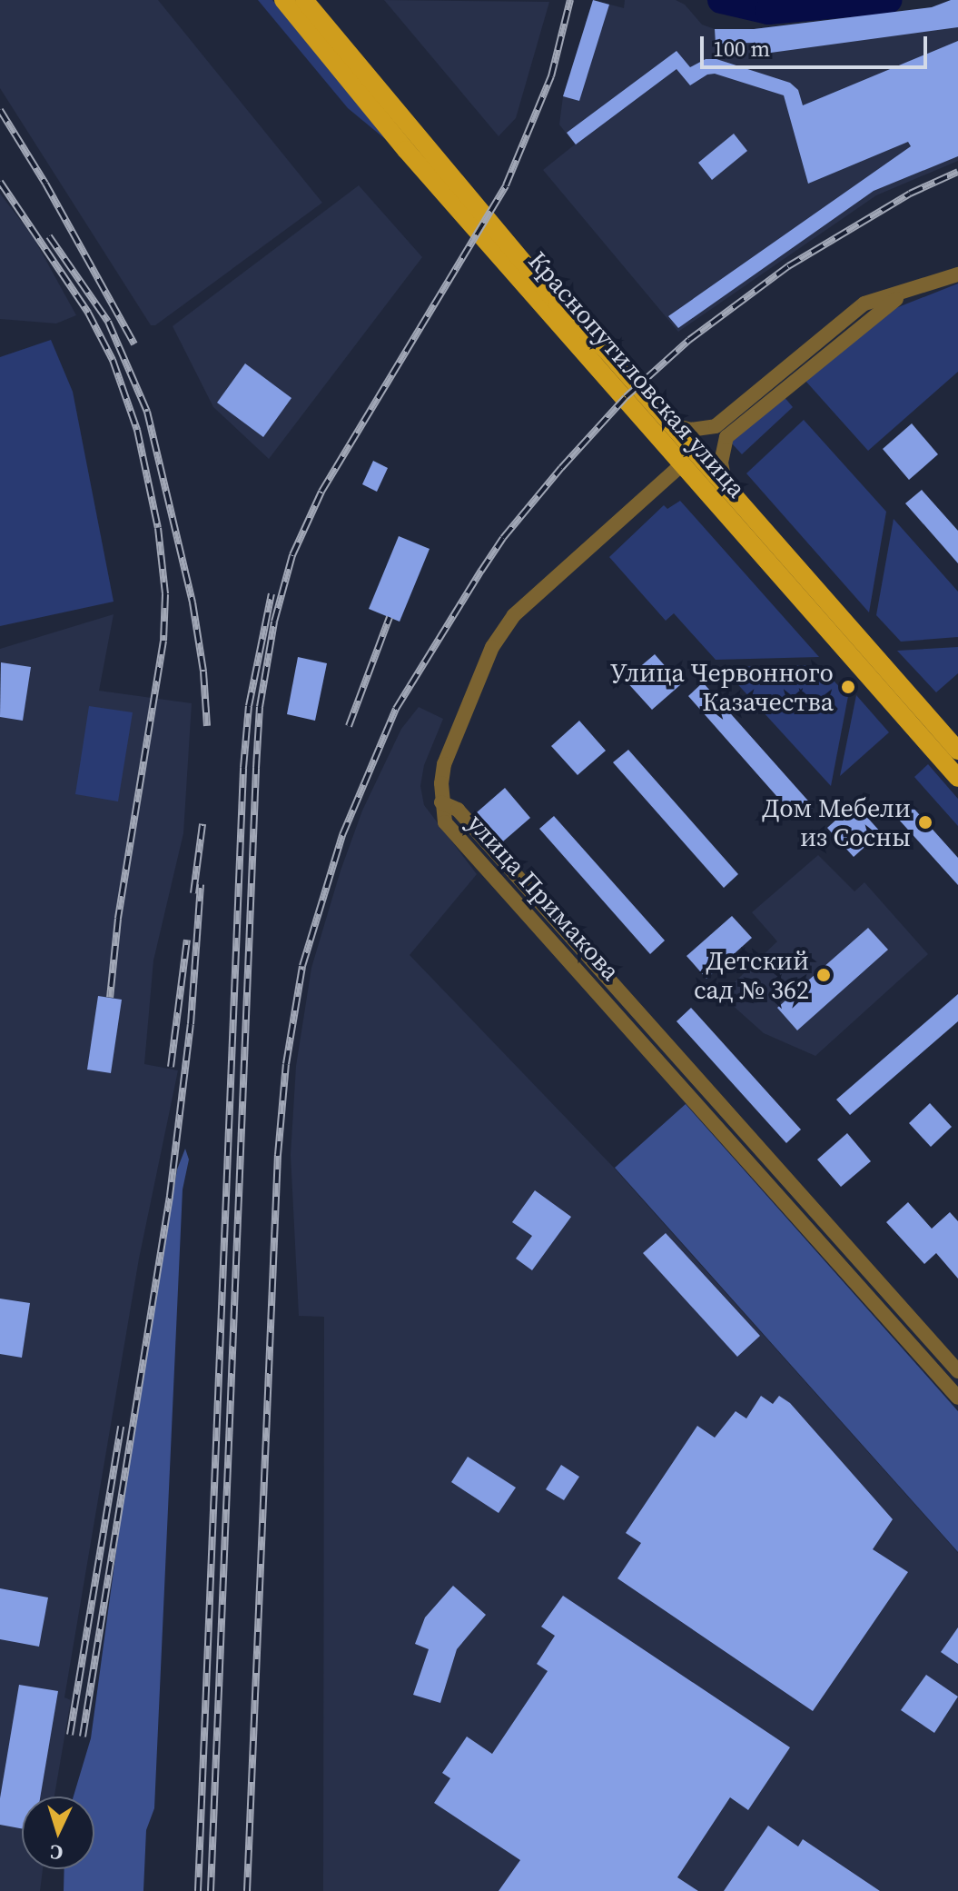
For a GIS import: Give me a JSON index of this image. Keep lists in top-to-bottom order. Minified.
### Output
{"streets":{"main road":["Краснопутиловская улица"],"street":["улица Примакова"]},"places":["Улица Червонного Казачества","Дом Мебели из Сосны","Детский сад № 362"],"scale_bar":"100 m","north":"bottom"}
